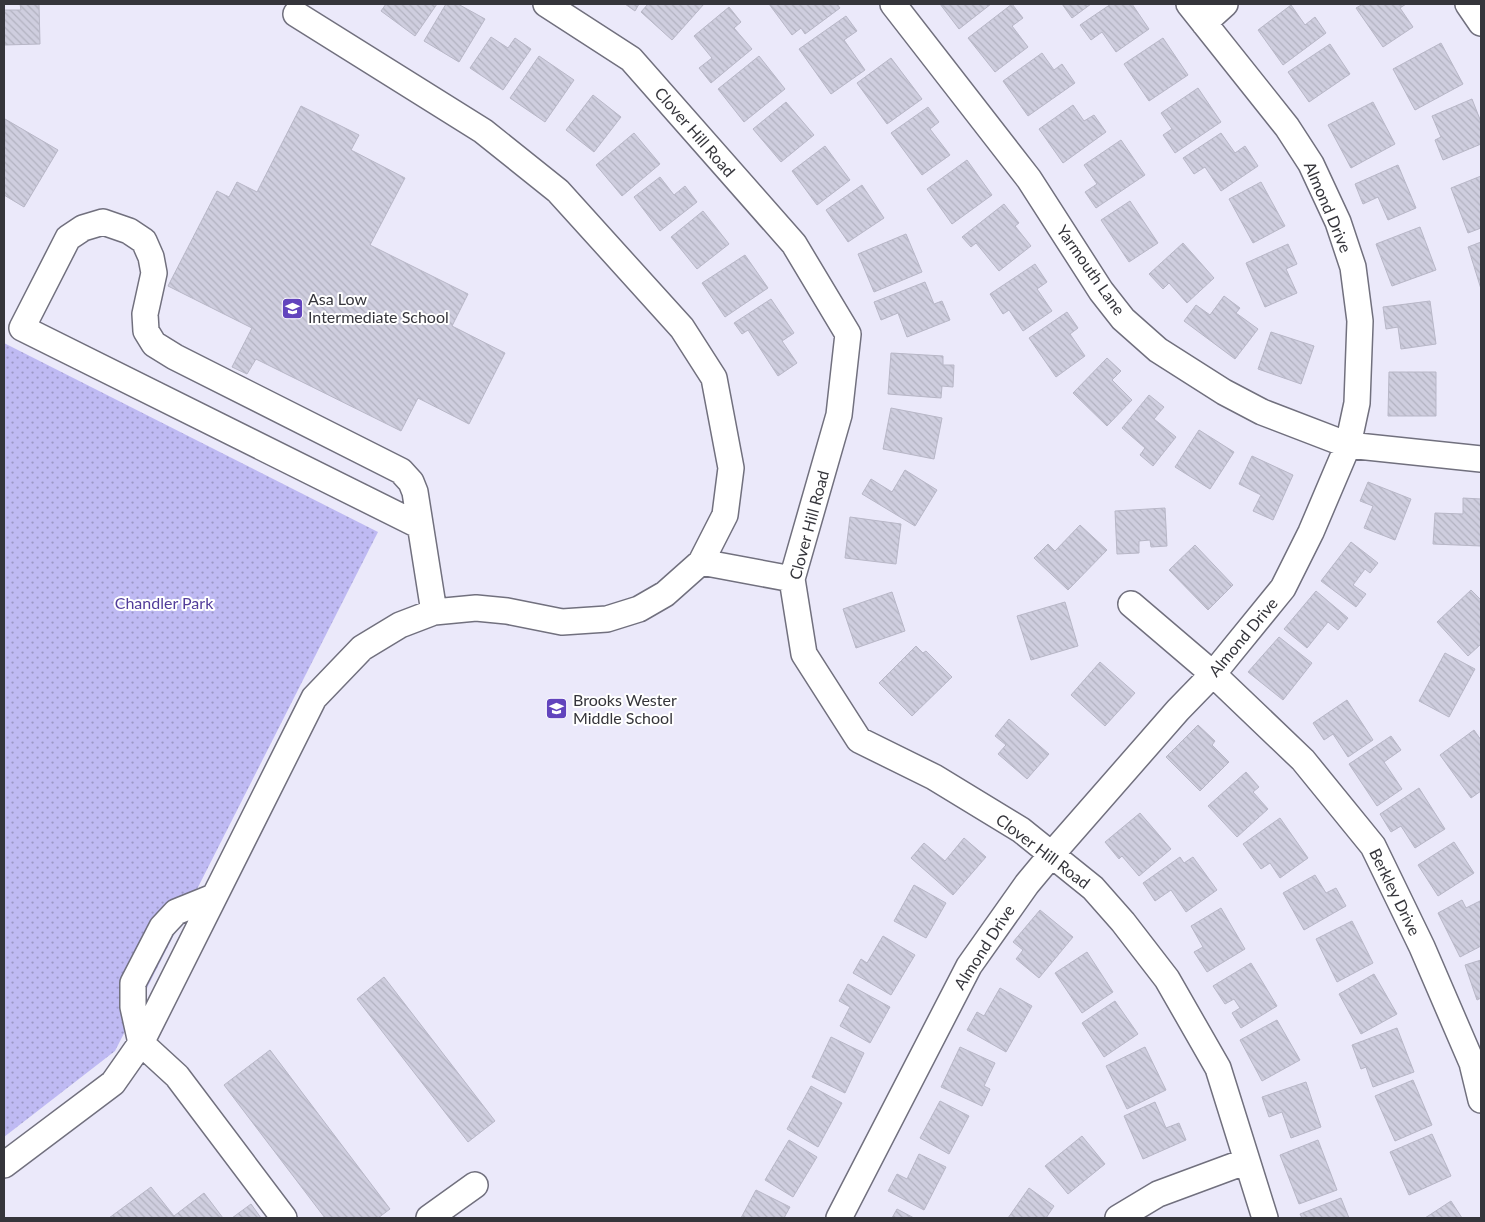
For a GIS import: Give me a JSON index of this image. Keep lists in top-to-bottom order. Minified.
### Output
{"streets":{"street":["Clover Hill Road","Almond Drive","Yarmouth Lane","Berkley Drive"]},"crossings":[["Clover Hill Road","Almond Drive"],["Almond Drive","Yarmouth Lane"],["Almond Drive","Berkley Drive"]],"parks":["Chandler Park"],"places":{"school or university":["Asa Low Intermediate School","Brooks Wester Middle School"]}}
